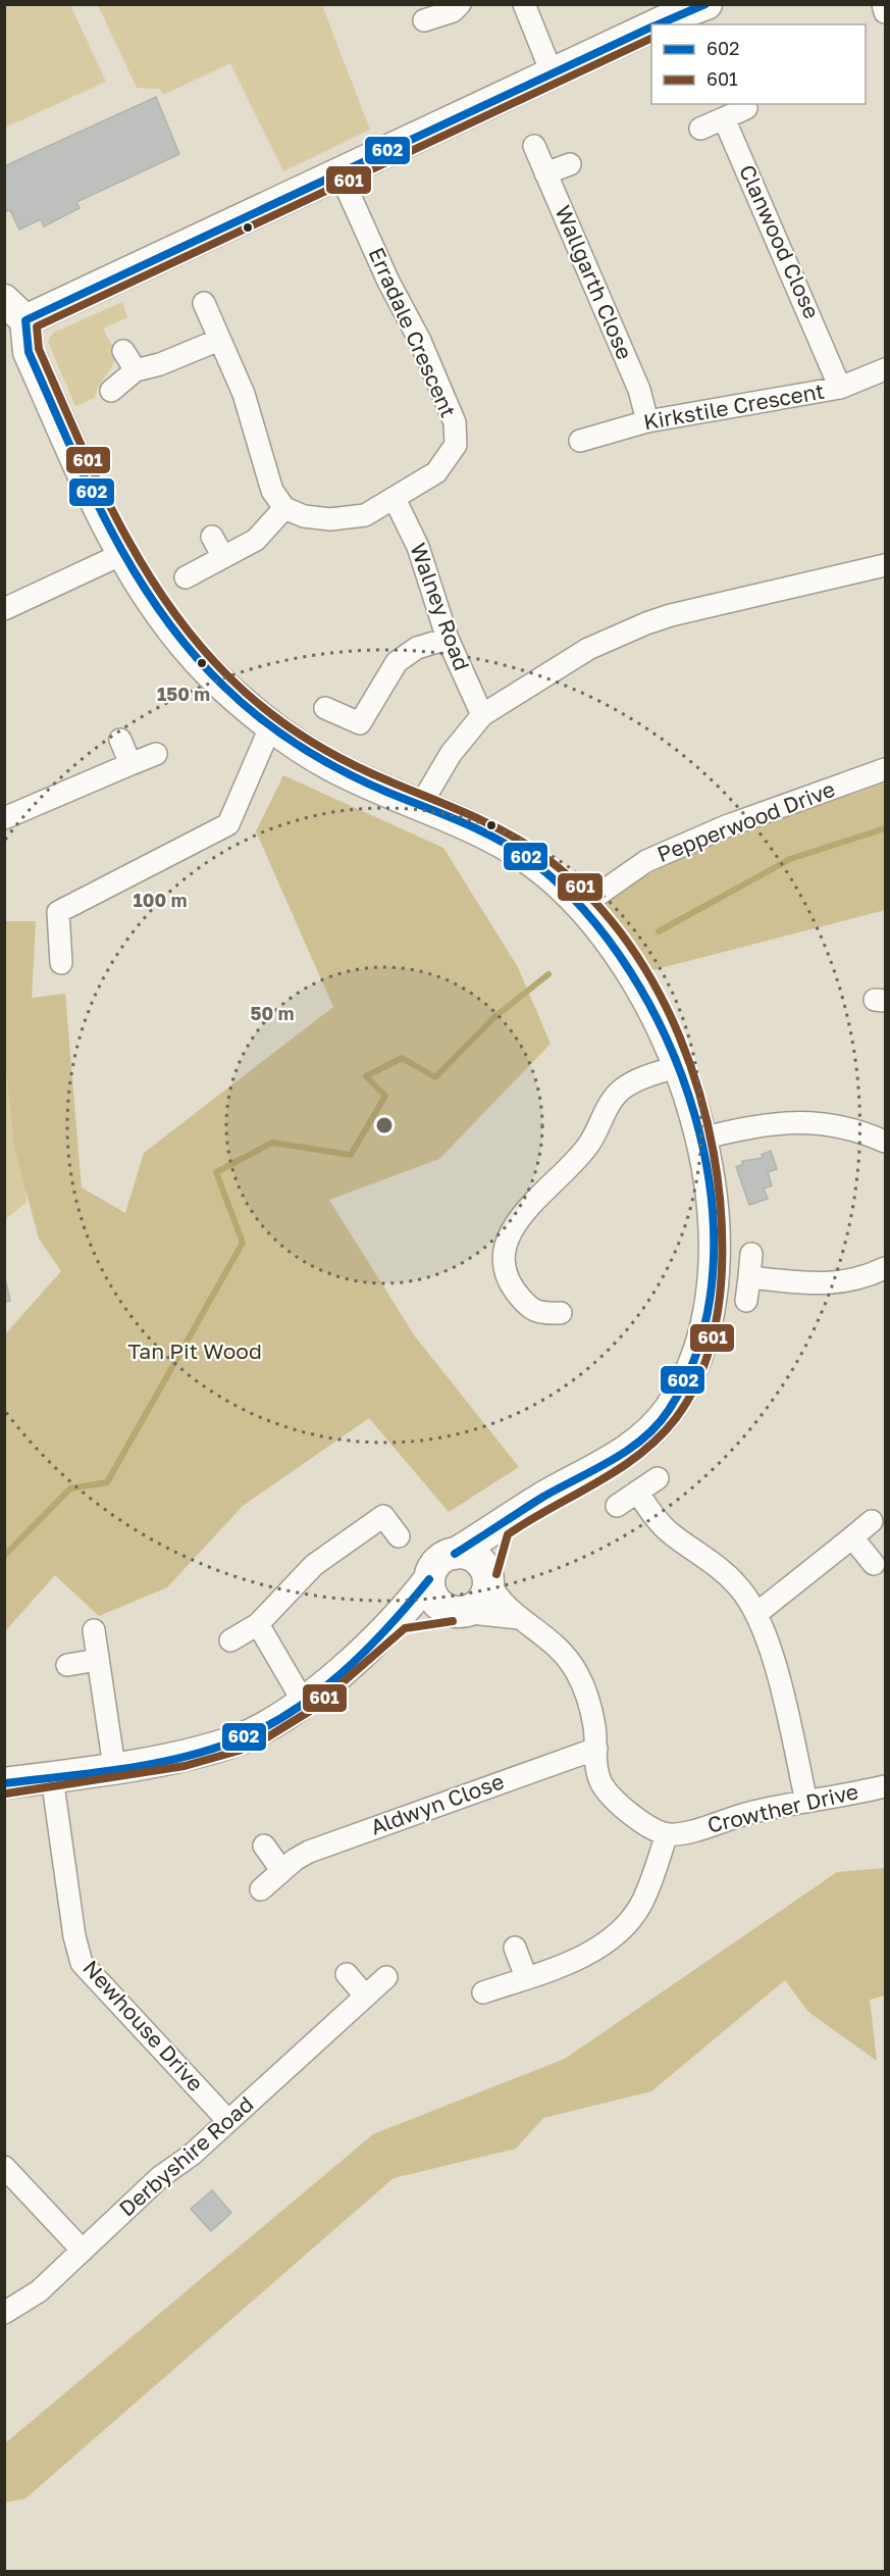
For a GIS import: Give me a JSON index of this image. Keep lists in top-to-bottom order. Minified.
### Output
{"streets":{"street":["Clanwood Close","Wallgarth Close","Erradale Crescent","Kirkstile Crescent","Walney Road","Pepperwood Drive","Aldwyn Close","Crowther Drive","Newhouse Drive","Derbyshire Road"]},"crossings":[["Clanwood Close","Kirkstile Crescent"],["Wallgarth Close","Kirkstile Crescent"],["Erradale Crescent","Walney Road"],["Newhouse Drive","Derbyshire Road"]],"parks":["Tan Pit Wood"],"lines":["transit line 602","transit line 601"],"legend":["602","601"],"rings":["150 m","100 m","50 m"]}
